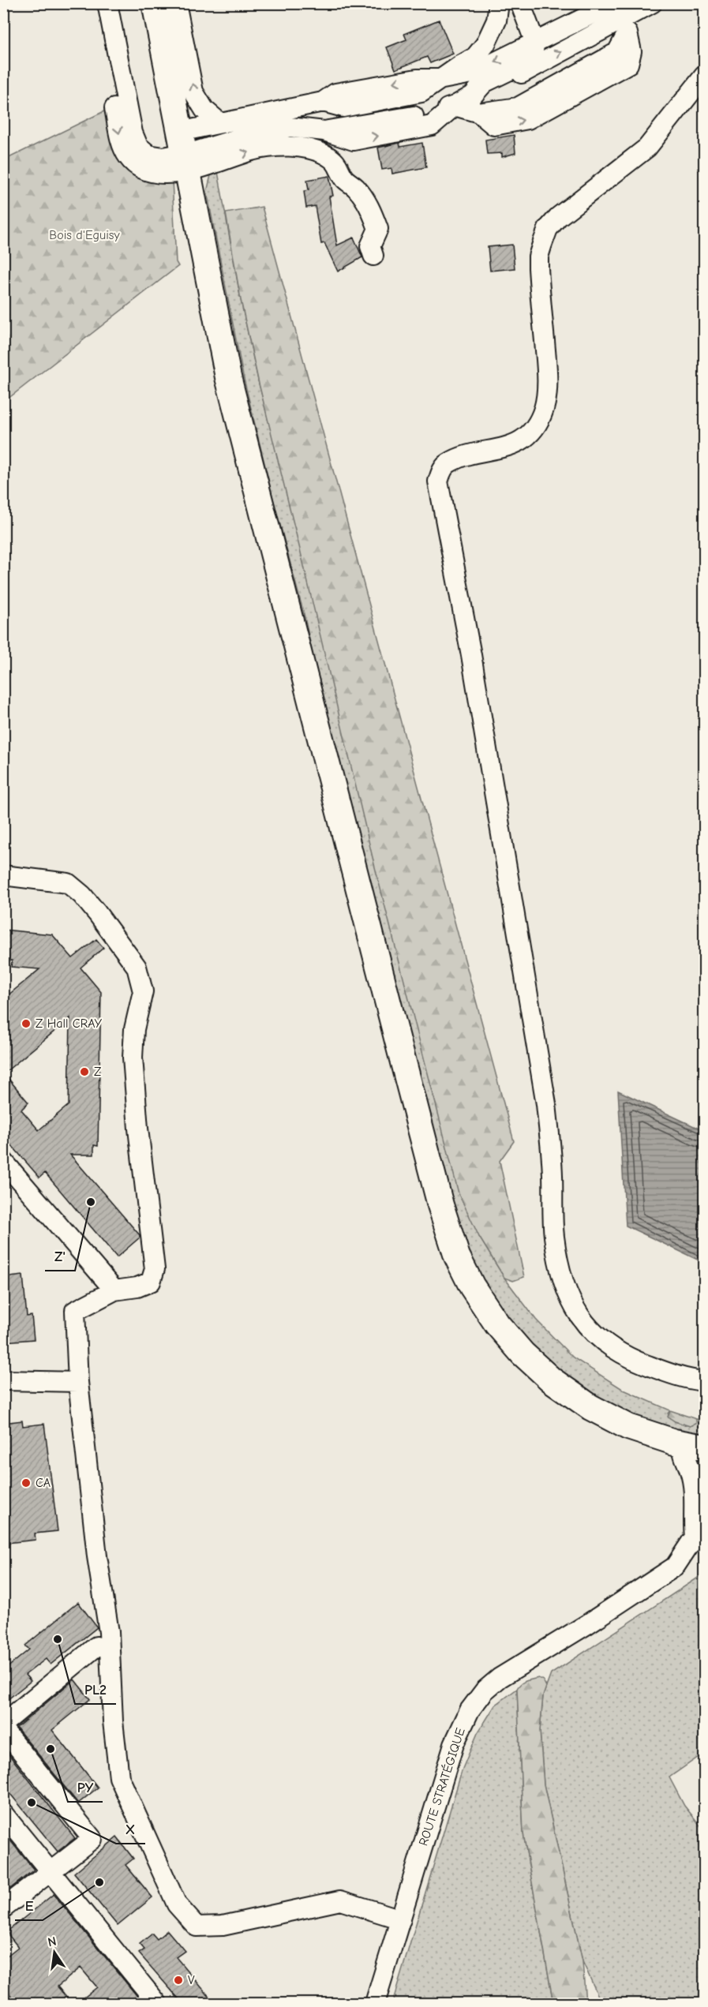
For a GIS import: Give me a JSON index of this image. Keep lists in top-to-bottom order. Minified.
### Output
{"streets":{"street":["ROUTE STRATÉGIQUE"]},"parks":["Bois d'Eguisy"],"places":["Z Hall CRAY","Z","Z'","CA","PL2","PY","X","E","V"],"north":"top"}
